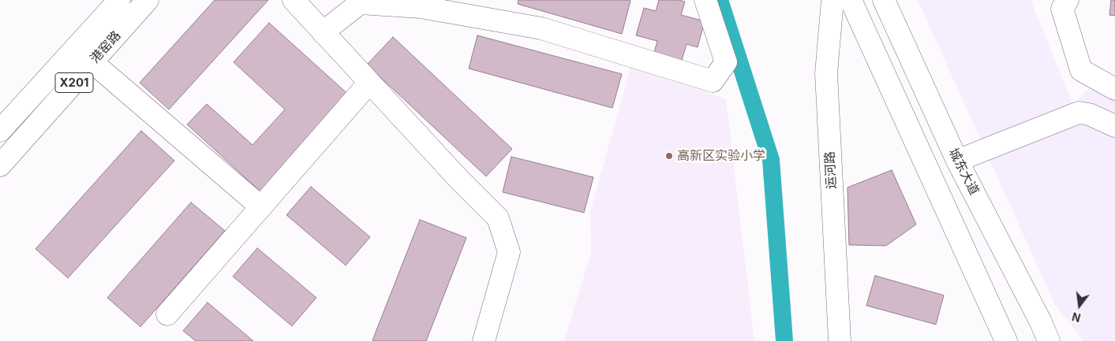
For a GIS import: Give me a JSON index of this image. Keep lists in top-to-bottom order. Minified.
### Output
{"streets":{"street":["港窑路","X201","运河路","城东大道"]},"places":["高新区实验小学"],"north":"bottom"}
